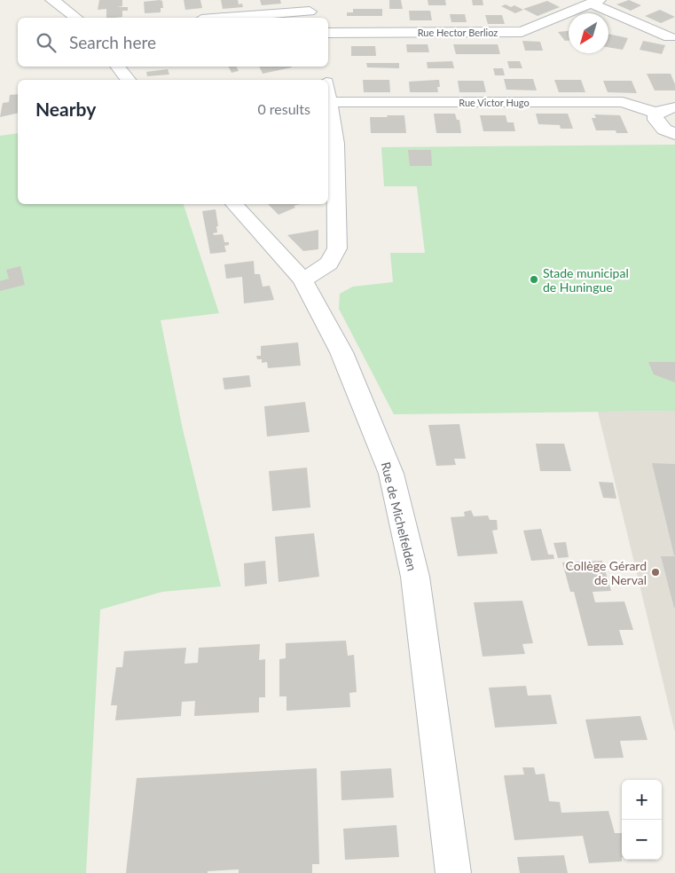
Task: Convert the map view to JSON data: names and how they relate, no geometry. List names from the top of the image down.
{
  "streets": {
    "street": ["Rue Hector Berlioz", "Rue Victor Hugo", "Rue de Michelfelden"]
  },
  "places": ["Stade municipal de Huningue", "Collège Gérard de Nerval"],
  "north": "bottom left",
  "page": {
    "search": "Search here",
    "heading": ["Nearby", "0 results"],
    "map_buttons": ["+", "−"]
  }
}
